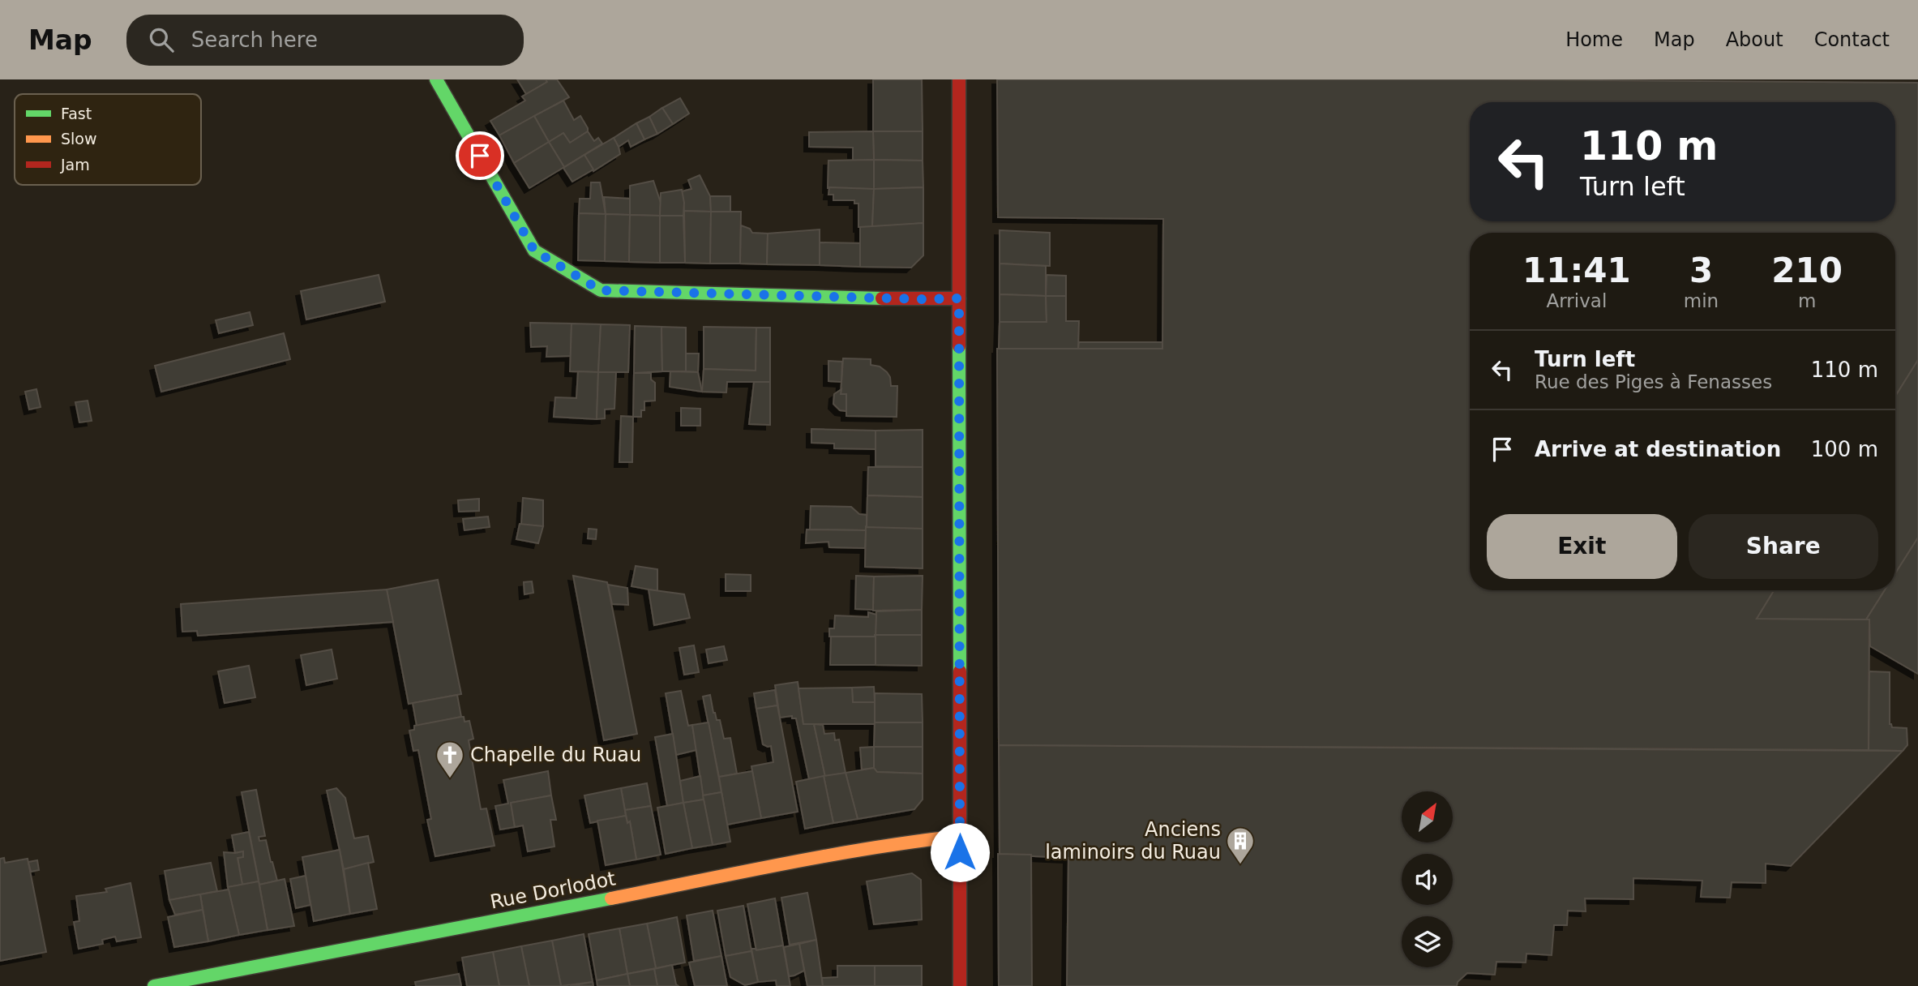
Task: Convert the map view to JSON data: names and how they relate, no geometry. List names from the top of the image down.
{
  "streets": {
    "street": ["Rue Dorlodot"]
  },
  "places": {
    "church": ["Chapelle du Ruau"],
    "building": ["Anciens laminoirs du Ruau"]
  },
  "legend": ["Fast", "Slow", "Jam"],
  "north": "top right",
  "page": {
    "header": "Map",
    "search": "Search here",
    "nav": [
      "Home",
      "Map",
      "About",
      "Contact"
    ],
    "turn": ["110 m", "Turn left"],
    "eta": [
      "11:41",
      "Arrival",
      "3",
      "min",
      "210",
      "m"
    ],
    "list": [
      {
        "name": "Turn left",
        "note": "Rue des Piges à Fenasses",
        "value": "110 m"
      },
      {
        "name": "Arrive at destination",
        "value": "100 m"
      }
    ],
    "buttons": ["Exit", "Share"]
  }
}
